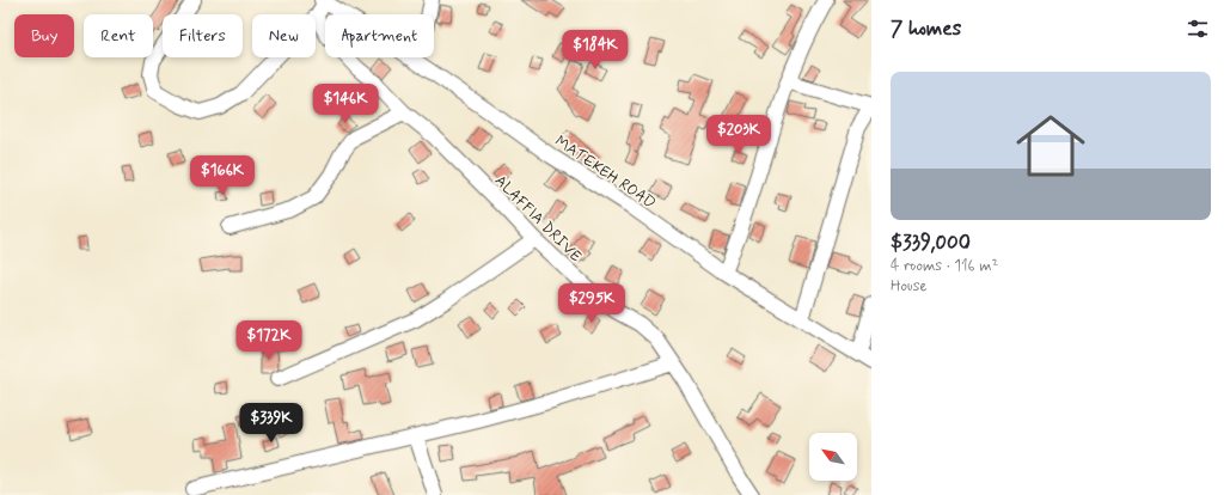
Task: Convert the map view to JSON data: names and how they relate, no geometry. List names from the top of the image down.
{
  "streets": {
    "street": ["MATEKEH ROAD", "ALAFFIA DRIVE"]
  },
  "north": "top left",
  "page": {
    "heading": "7 homes",
    "chip": [
      "Buy",
      "Rent",
      "Filters",
      "New",
      "Apartment"
    ],
    "price": [
      "$184K",
      "$146K",
      "$203K",
      "$166K",
      "$295K",
      "$172K",
      "$339K"
    ],
    "list": [
      {
        "name": "$339,000",
        "note": "4 rooms · 116 m² · House"
      }
    ]
  }
}
